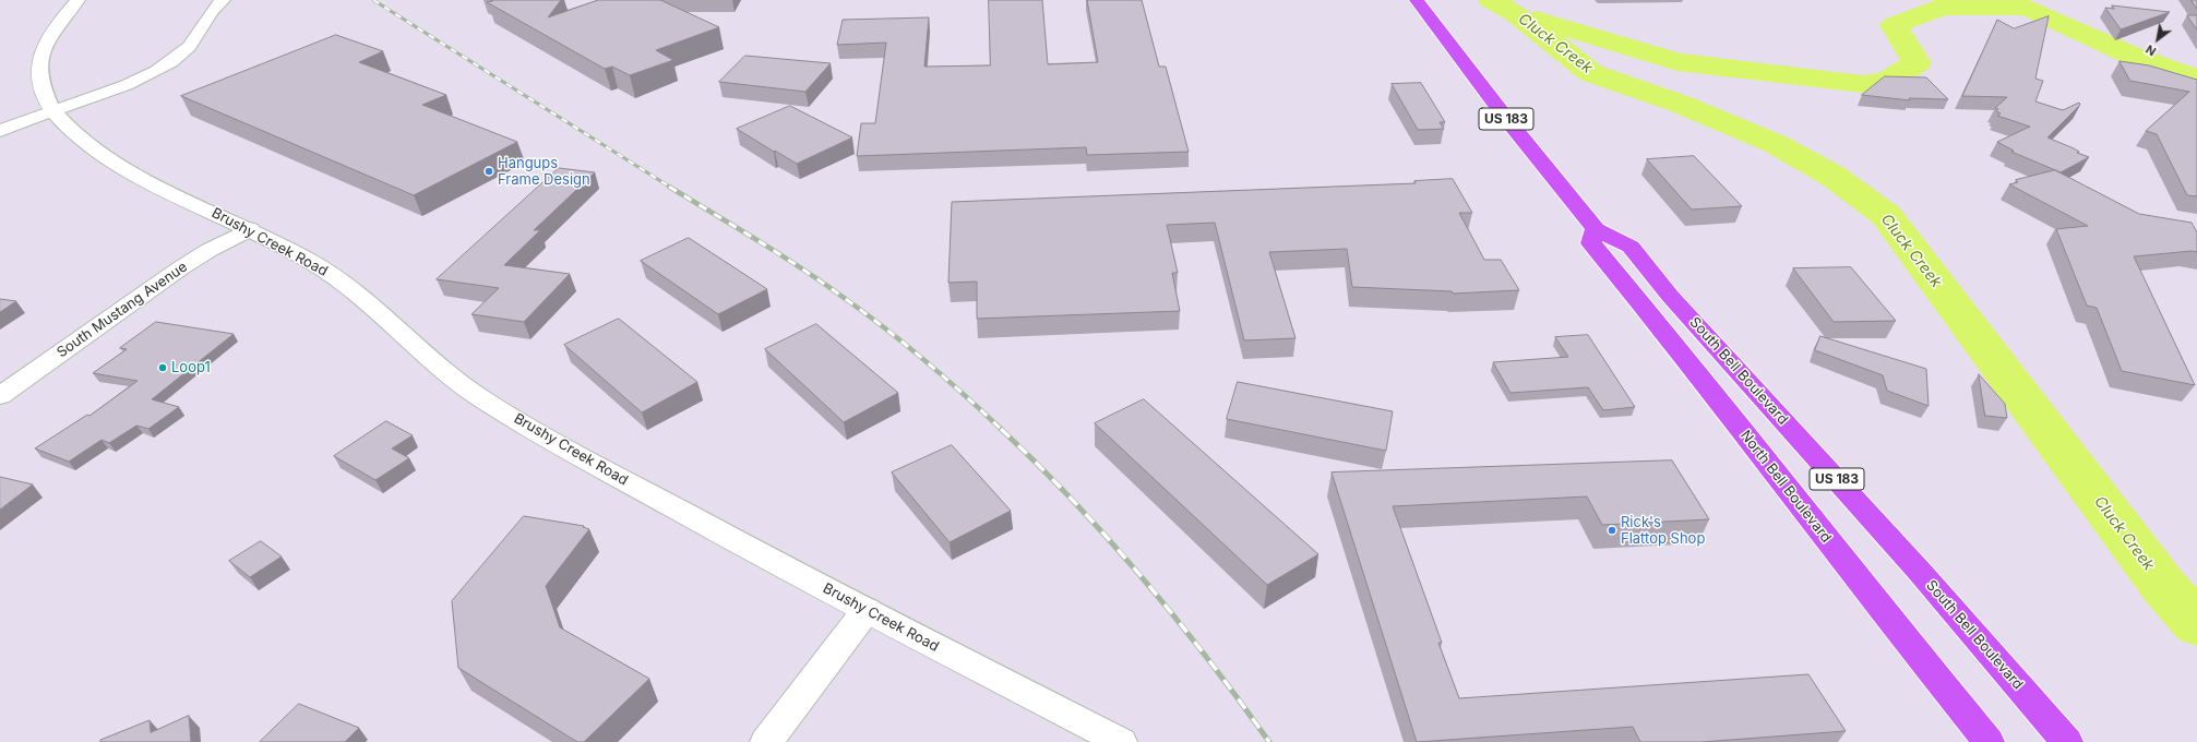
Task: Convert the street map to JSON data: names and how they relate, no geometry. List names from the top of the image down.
{
  "streets": {
    "main road": ["US 183", "South Bell Boulevard", "North Bell Boulevard"],
    "street": ["Brushy Creek Road", "South Mustang Avenue"]
  },
  "crossings": [
    ["Brushy Creek Road", "South Mustang Avenue"],
    ["South Bell Boulevard", "North Bell Boulevard"]
  ],
  "water": ["Cluck Creek"],
  "places": ["Hangups Frame Design", "Loop1", "Rick's Flattop Shop"],
  "north": "bottom left"
}
